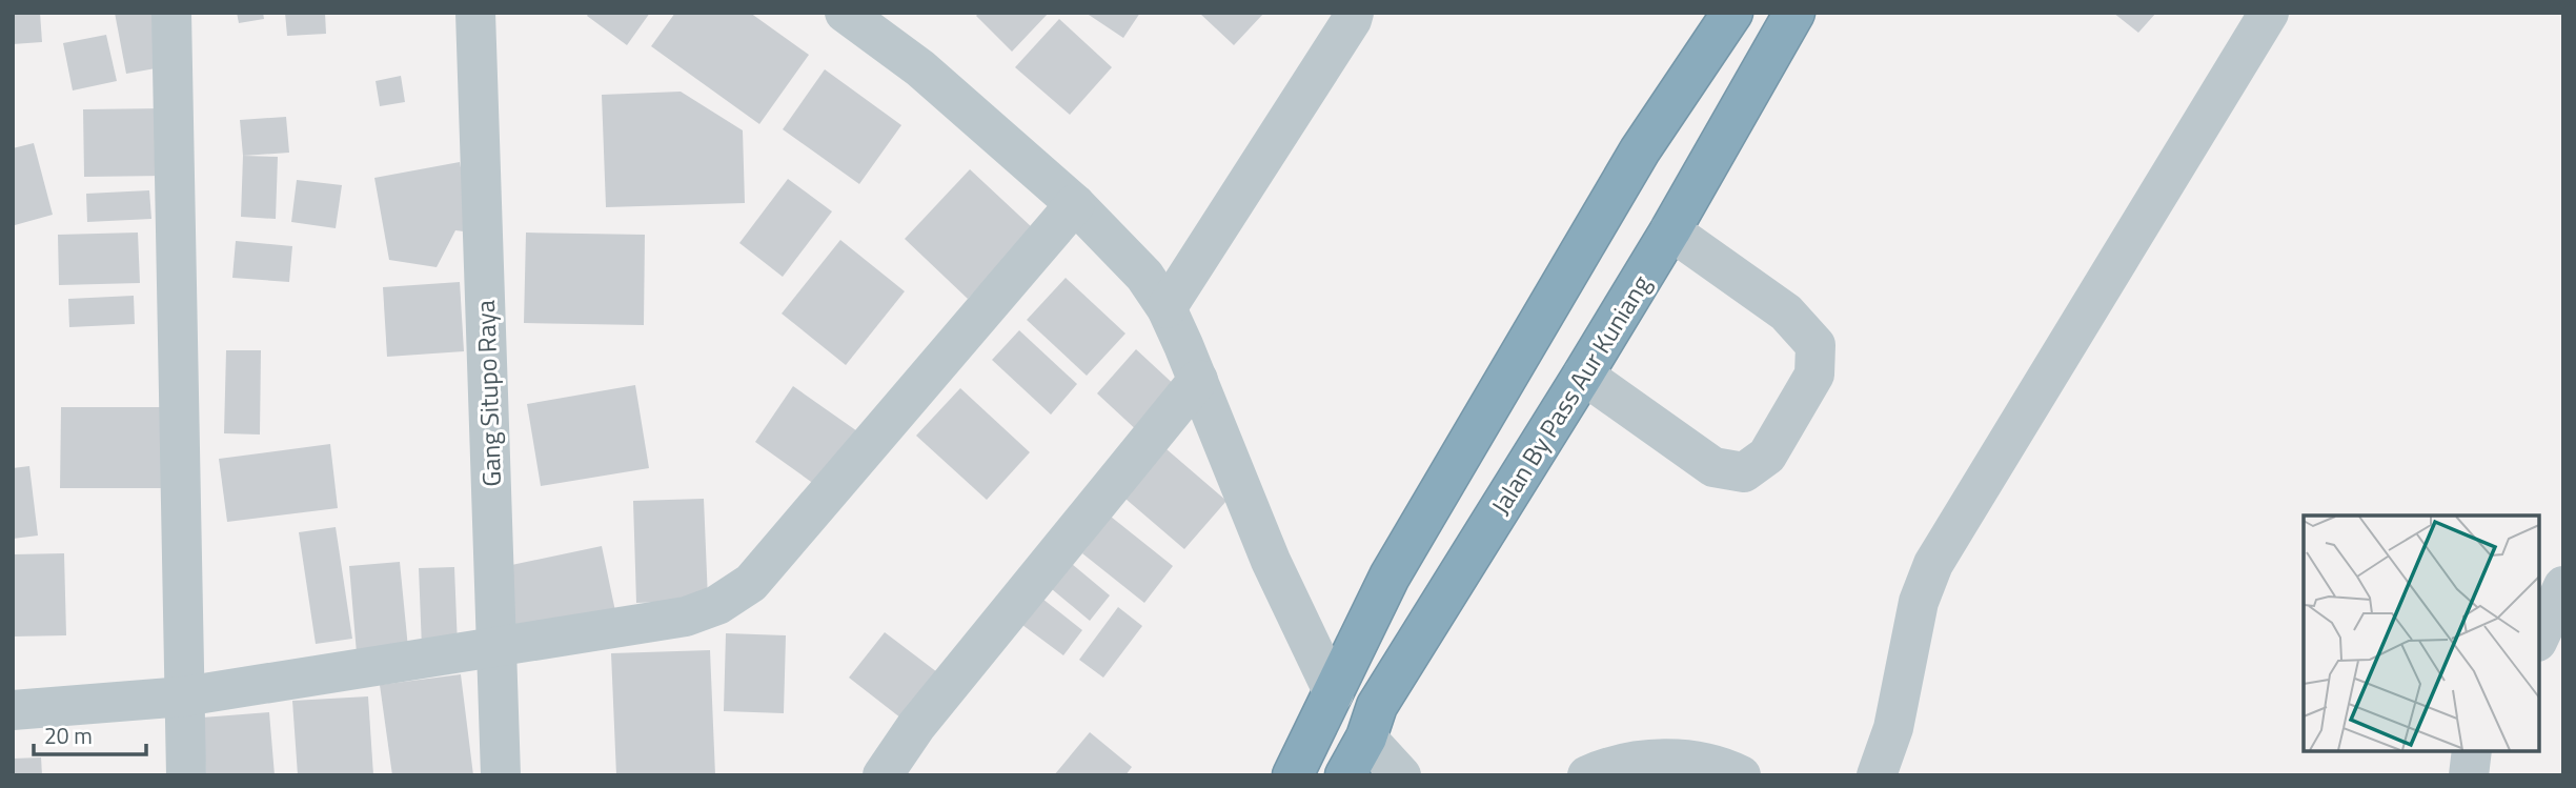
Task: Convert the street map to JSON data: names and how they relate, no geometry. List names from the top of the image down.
{
  "streets": {
    "highway": ["Jalan By Pass Aur Kuniang"],
    "street": ["Gang Situpo Raya"]
  },
  "scale_bar": "20 m"
}
